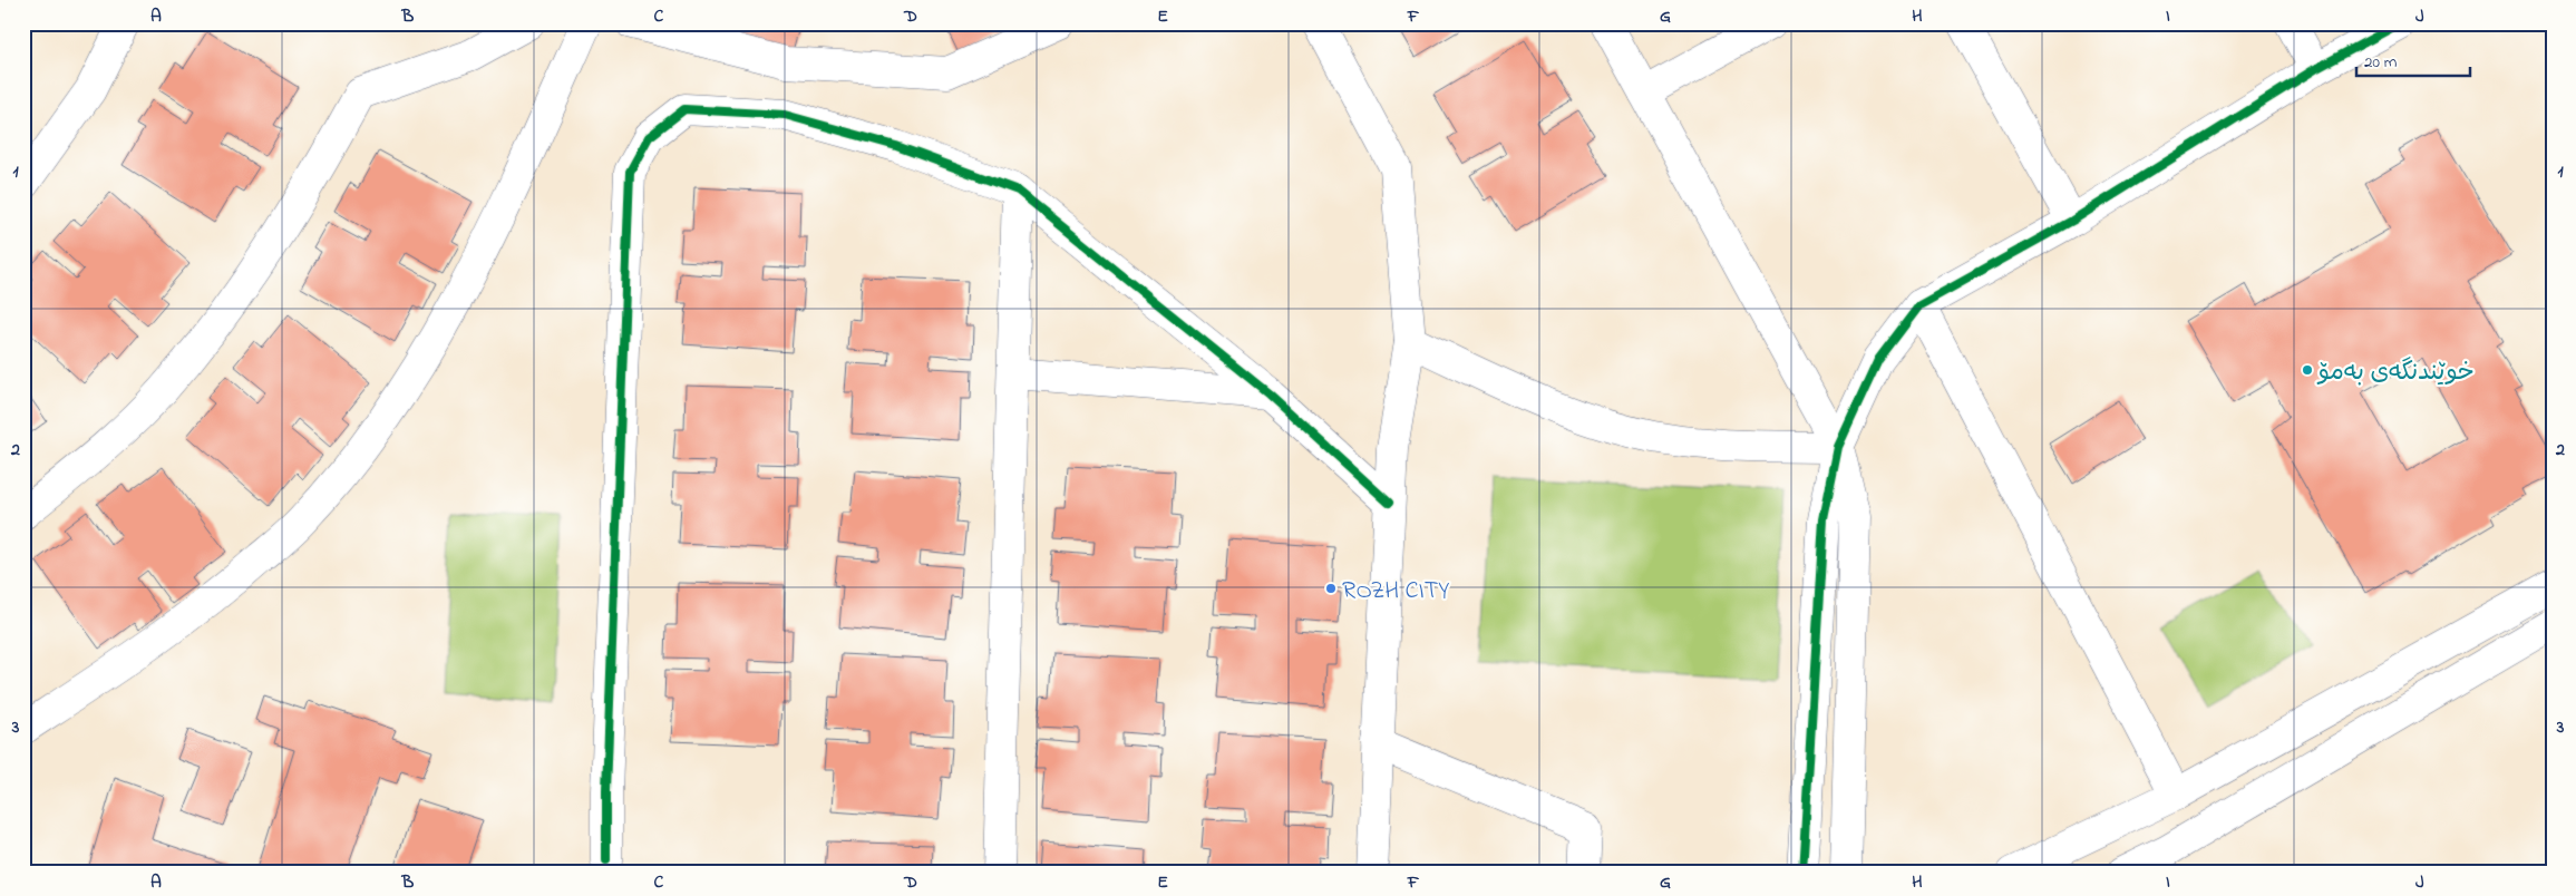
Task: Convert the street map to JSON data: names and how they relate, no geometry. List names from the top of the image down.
{
  "places": ["خوێندنگەی بەمۆ", "ROZH CITY"],
  "scale_bar": "20 m",
  "grid": {
    "columns": [
      "A",
      "B",
      "C",
      "D",
      "E",
      "F",
      "G",
      "H",
      "I",
      "J"
    ],
    "rows": ["1", "2", "3"]
  }
}
